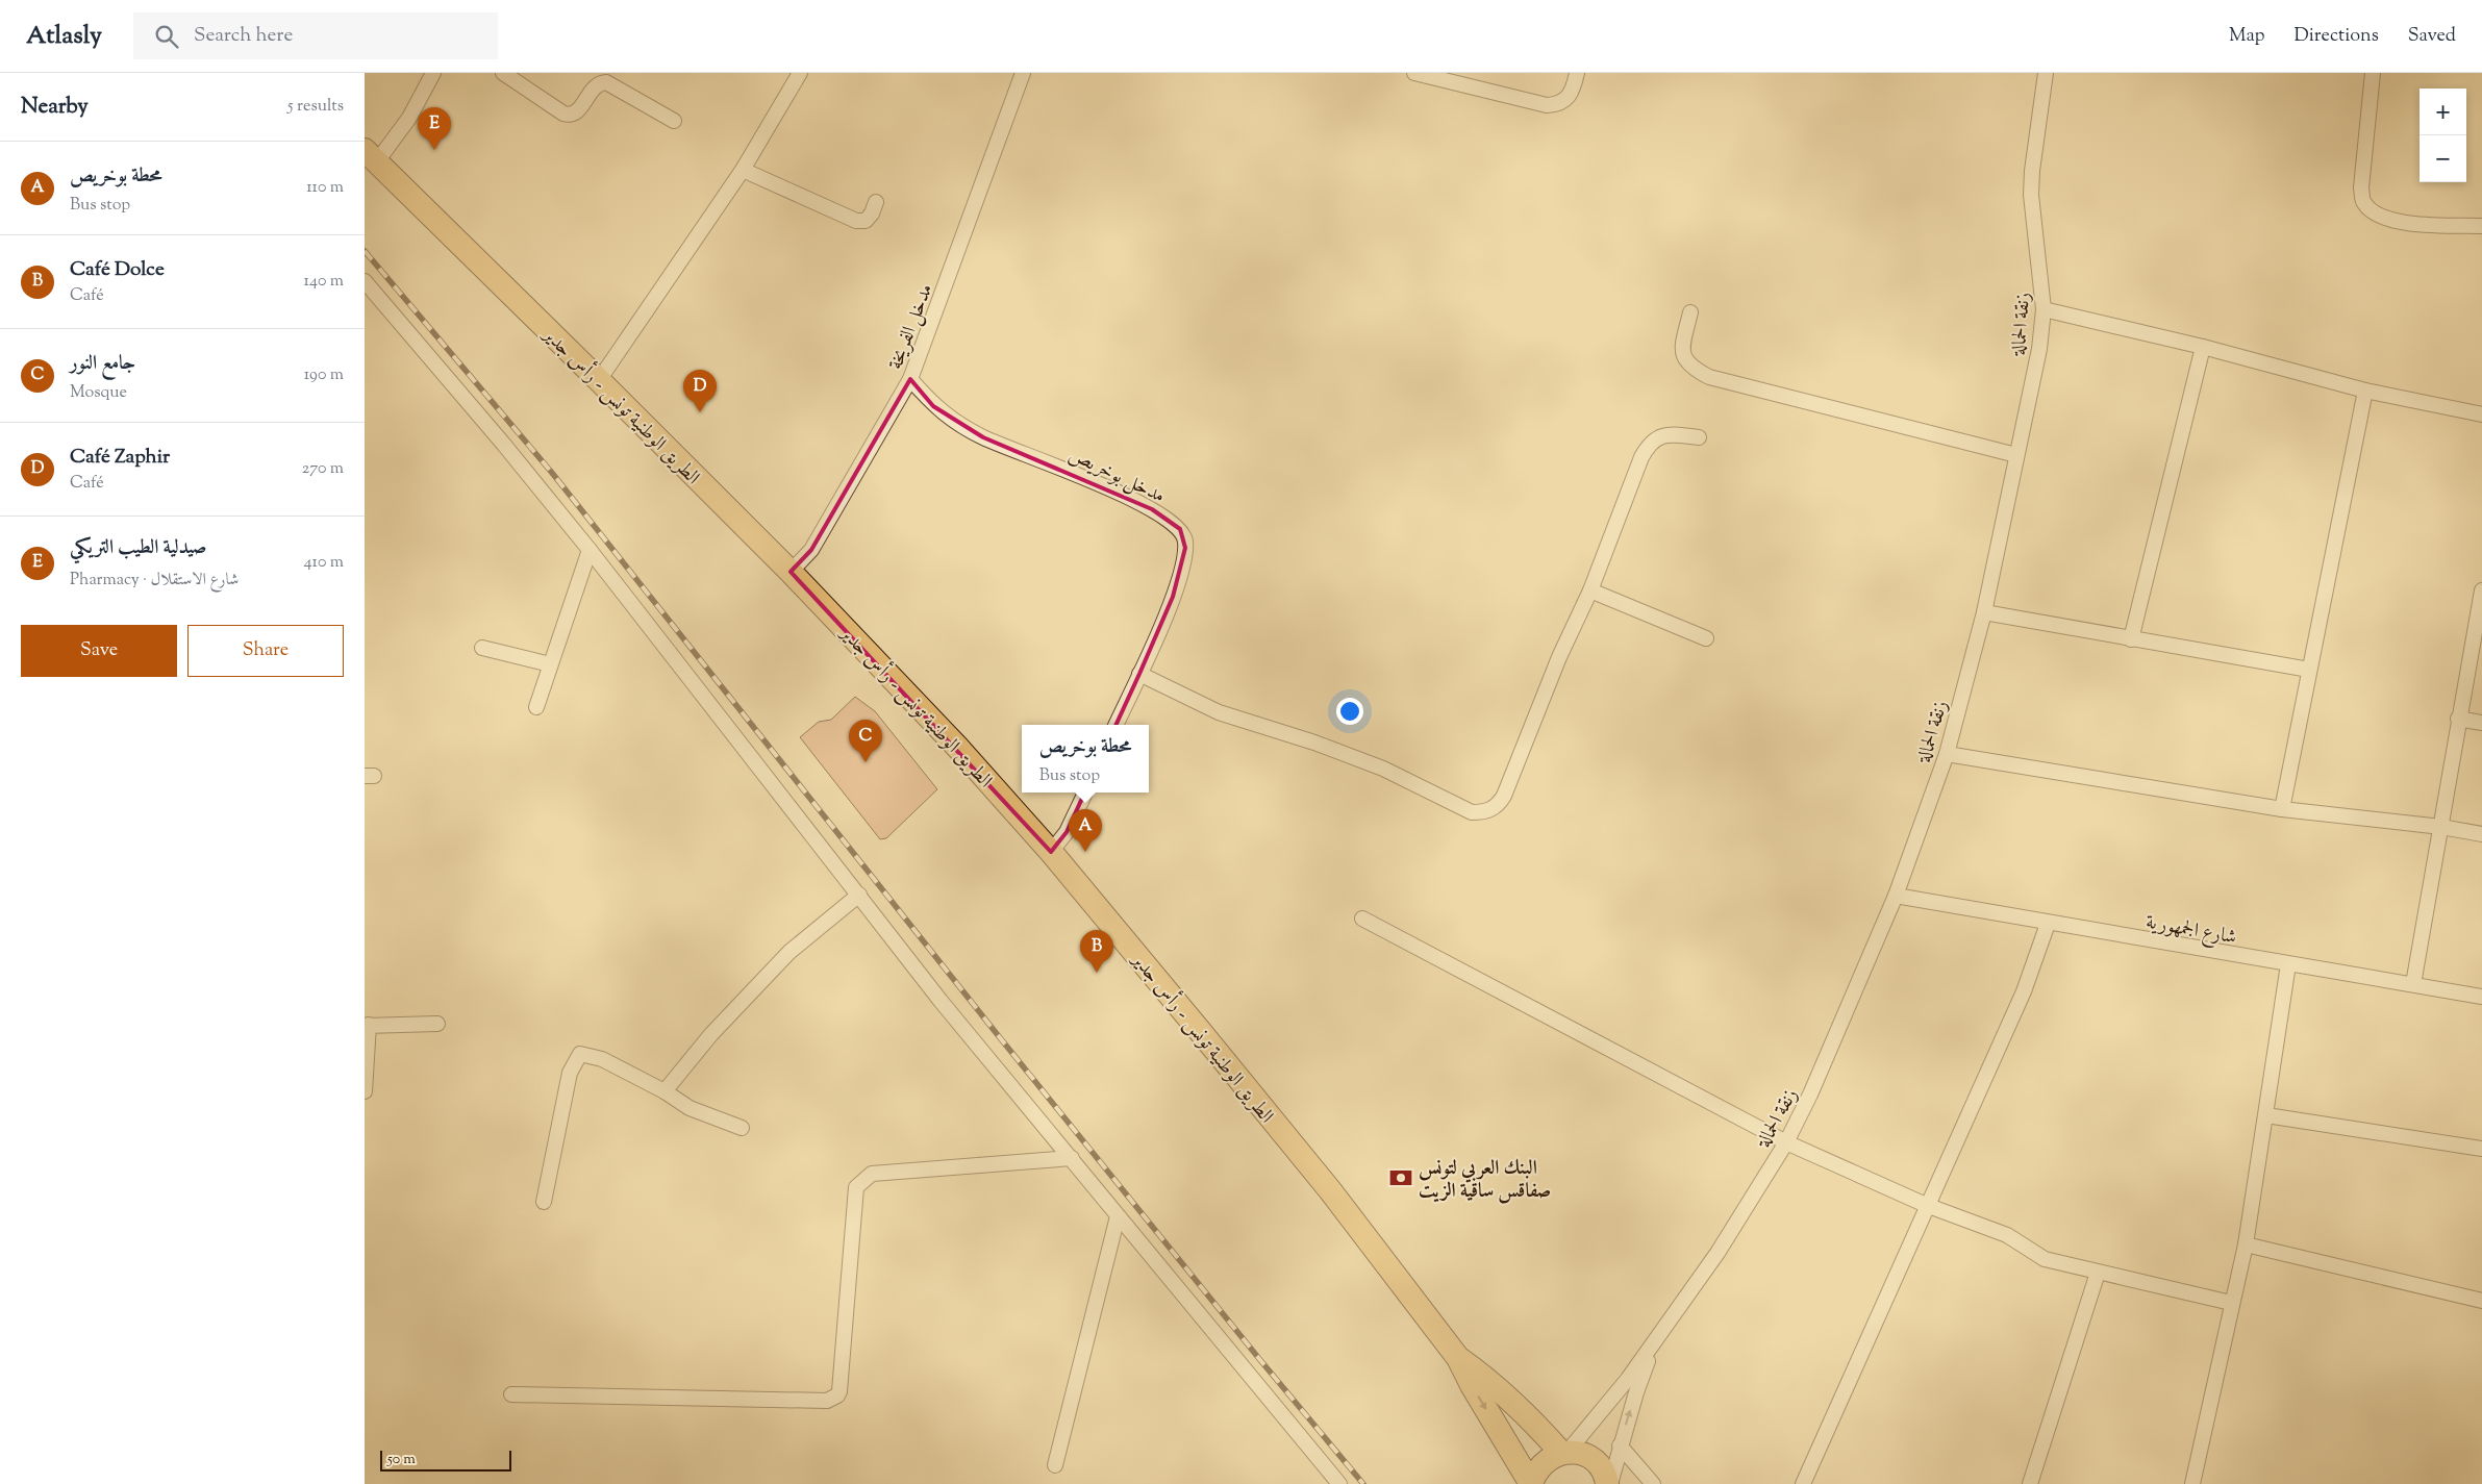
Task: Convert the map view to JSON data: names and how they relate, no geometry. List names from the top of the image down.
{
  "streets": {
    "main road": ["الطريق الوطنية تونس - رأس جدير"],
    "street": [
      "زنقة الحمالة",
      "مدخل الفريخة",
      "مدخل بوخريص",
      "شارع الجمهورية"
    ]
  },
  "crossings": [
    ["زنقة الحمالة", "شارع الجمهورية"],
    ["مدخل الفريخة", "الطريق الوطنية تونس - رأس جدير"],
    ["مدخل الفريخة", "مدخل بوخريص"]
  ],
  "places": {
    "bank": ["البنك العربي لتونس صفاقس ساقية الزيت"]
  },
  "scale_bar": "50 m",
  "page": {
    "header": "Atlasly",
    "search": "Search here",
    "nav": ["Map", "Directions", "Saved"],
    "heading": ["Nearby", "5 results"],
    "map_buttons": ["+", "−"],
    "pins": [
      "E",
      "D",
      "C",
      "A",
      "B"
    ],
    "list": [
      {
        "mark": "A",
        "name": "محطة بوخريص",
        "note": "Bus stop",
        "value": "110 m"
      },
      {
        "mark": "B",
        "name": "Café Dolce",
        "note": "Café",
        "value": "140 m"
      },
      {
        "mark": "C",
        "name": "جامع النور",
        "note": "Mosque",
        "value": "190 m"
      },
      {
        "mark": "D",
        "name": "Café Zaphir",
        "note": "Café",
        "value": "270 m"
      },
      {
        "mark": "E",
        "name": "صيدلية الطيب التريكي",
        "note": "Pharmacy · شارع الاستقلال",
        "value": "410 m"
      }
    ],
    "buttons": ["Save", "Share"],
    "popup": ["محطة بوخريص", "Bus stop"],
    "scale": "50 m"
  }
}
